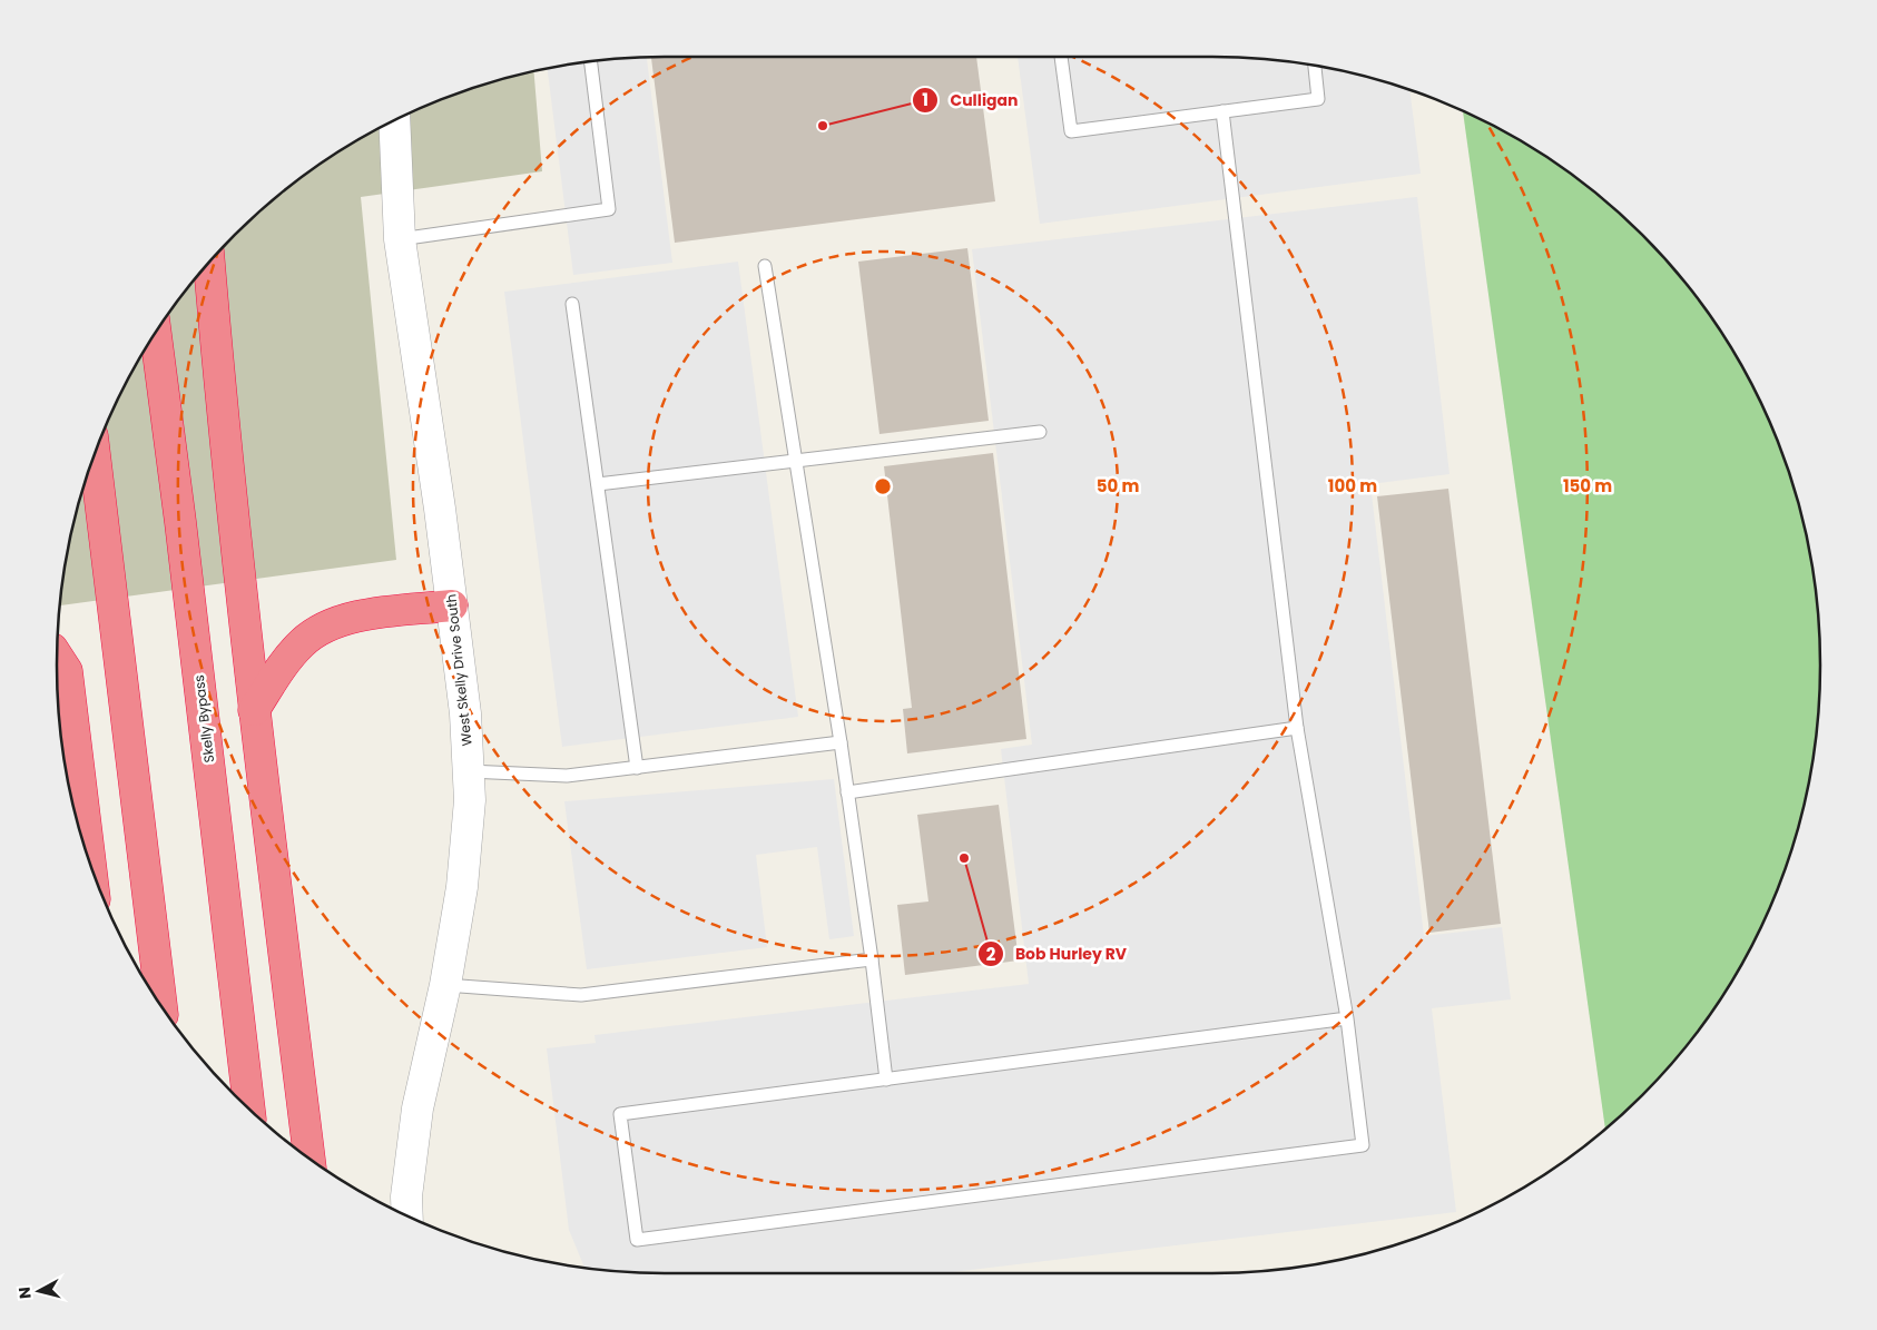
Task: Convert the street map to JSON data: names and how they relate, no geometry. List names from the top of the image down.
{
  "streets": {
    "highway": ["Skelly Bypass"],
    "street": ["West Skelly Drive South"]
  },
  "places": ["Culligan", "Bob Hurley RV"],
  "north": "left",
  "rings": ["50 m", "100 m", "150 m"]
}
